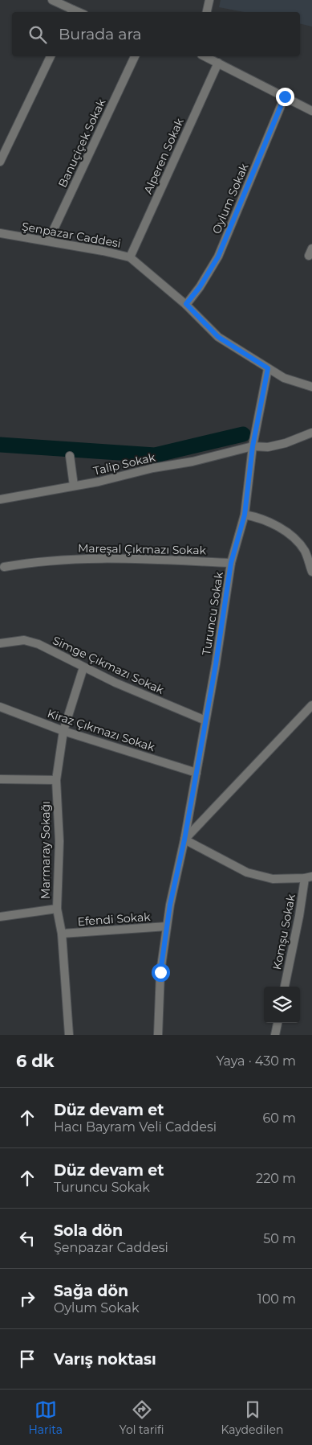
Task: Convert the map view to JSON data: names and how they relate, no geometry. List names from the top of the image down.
{
  "streets": {
    "street": [
      "Banuçiçek Sokak",
      "Alperen Sokak",
      "Oylum Sokak",
      "Şenpazar Caddesi",
      "Talip Sokak",
      "Mareşal Çıkmazı Sokak",
      "Turuncu Sokak",
      "Simge Çıkmazı Sokak",
      "Kiraz Çıkmazı Sokak",
      "Marmaray Sokağı",
      "Efendi Sokak",
      "Komşu Sokak"
    ]
  },
  "crossings": [
    ["Banuçiçek Sokak", "Şenpazar Caddesi"],
    ["Alperen Sokak", "Şenpazar Caddesi"],
    ["Oylum Sokak", "Şenpazar Caddesi"],
    ["Şenpazar Caddesi", "Turuncu Sokak"],
    ["Talip Sokak", "Turuncu Sokak"],
    ["Mareşal Çıkmazı Sokak", "Turuncu Sokak"],
    ["Turuncu Sokak", "Simge Çıkmazı Sokak"],
    ["Turuncu Sokak", "Kiraz Çıkmazı Sokak"],
    ["Turuncu Sokak", "Efendi Sokak"],
    ["Simge Çıkmazı Sokak", "Marmaray Sokağı"],
    ["Kiraz Çıkmazı Sokak", "Marmaray Sokağı"],
    ["Marmaray Sokağı", "Efendi Sokak"]
  ],
  "page": {
    "search": "Burada ara",
    "heading": ["6 dk", "Yaya · 430 m"],
    "list": [
      ["Düz devam et", "Hacı Bayram Veli Caddesi", "60 m"],
      ["Düz devam et", "Turuncu Sokak", "220 m"],
      ["Sola dön", "Şenpazar Caddesi", "50 m"],
      ["Sağa dön", "Oylum Sokak", "100 m"],
      "Varış noktası"
    ],
    "nav": ["Harita", "Yol tarifi", "Kaydedilen"]
  }
}
